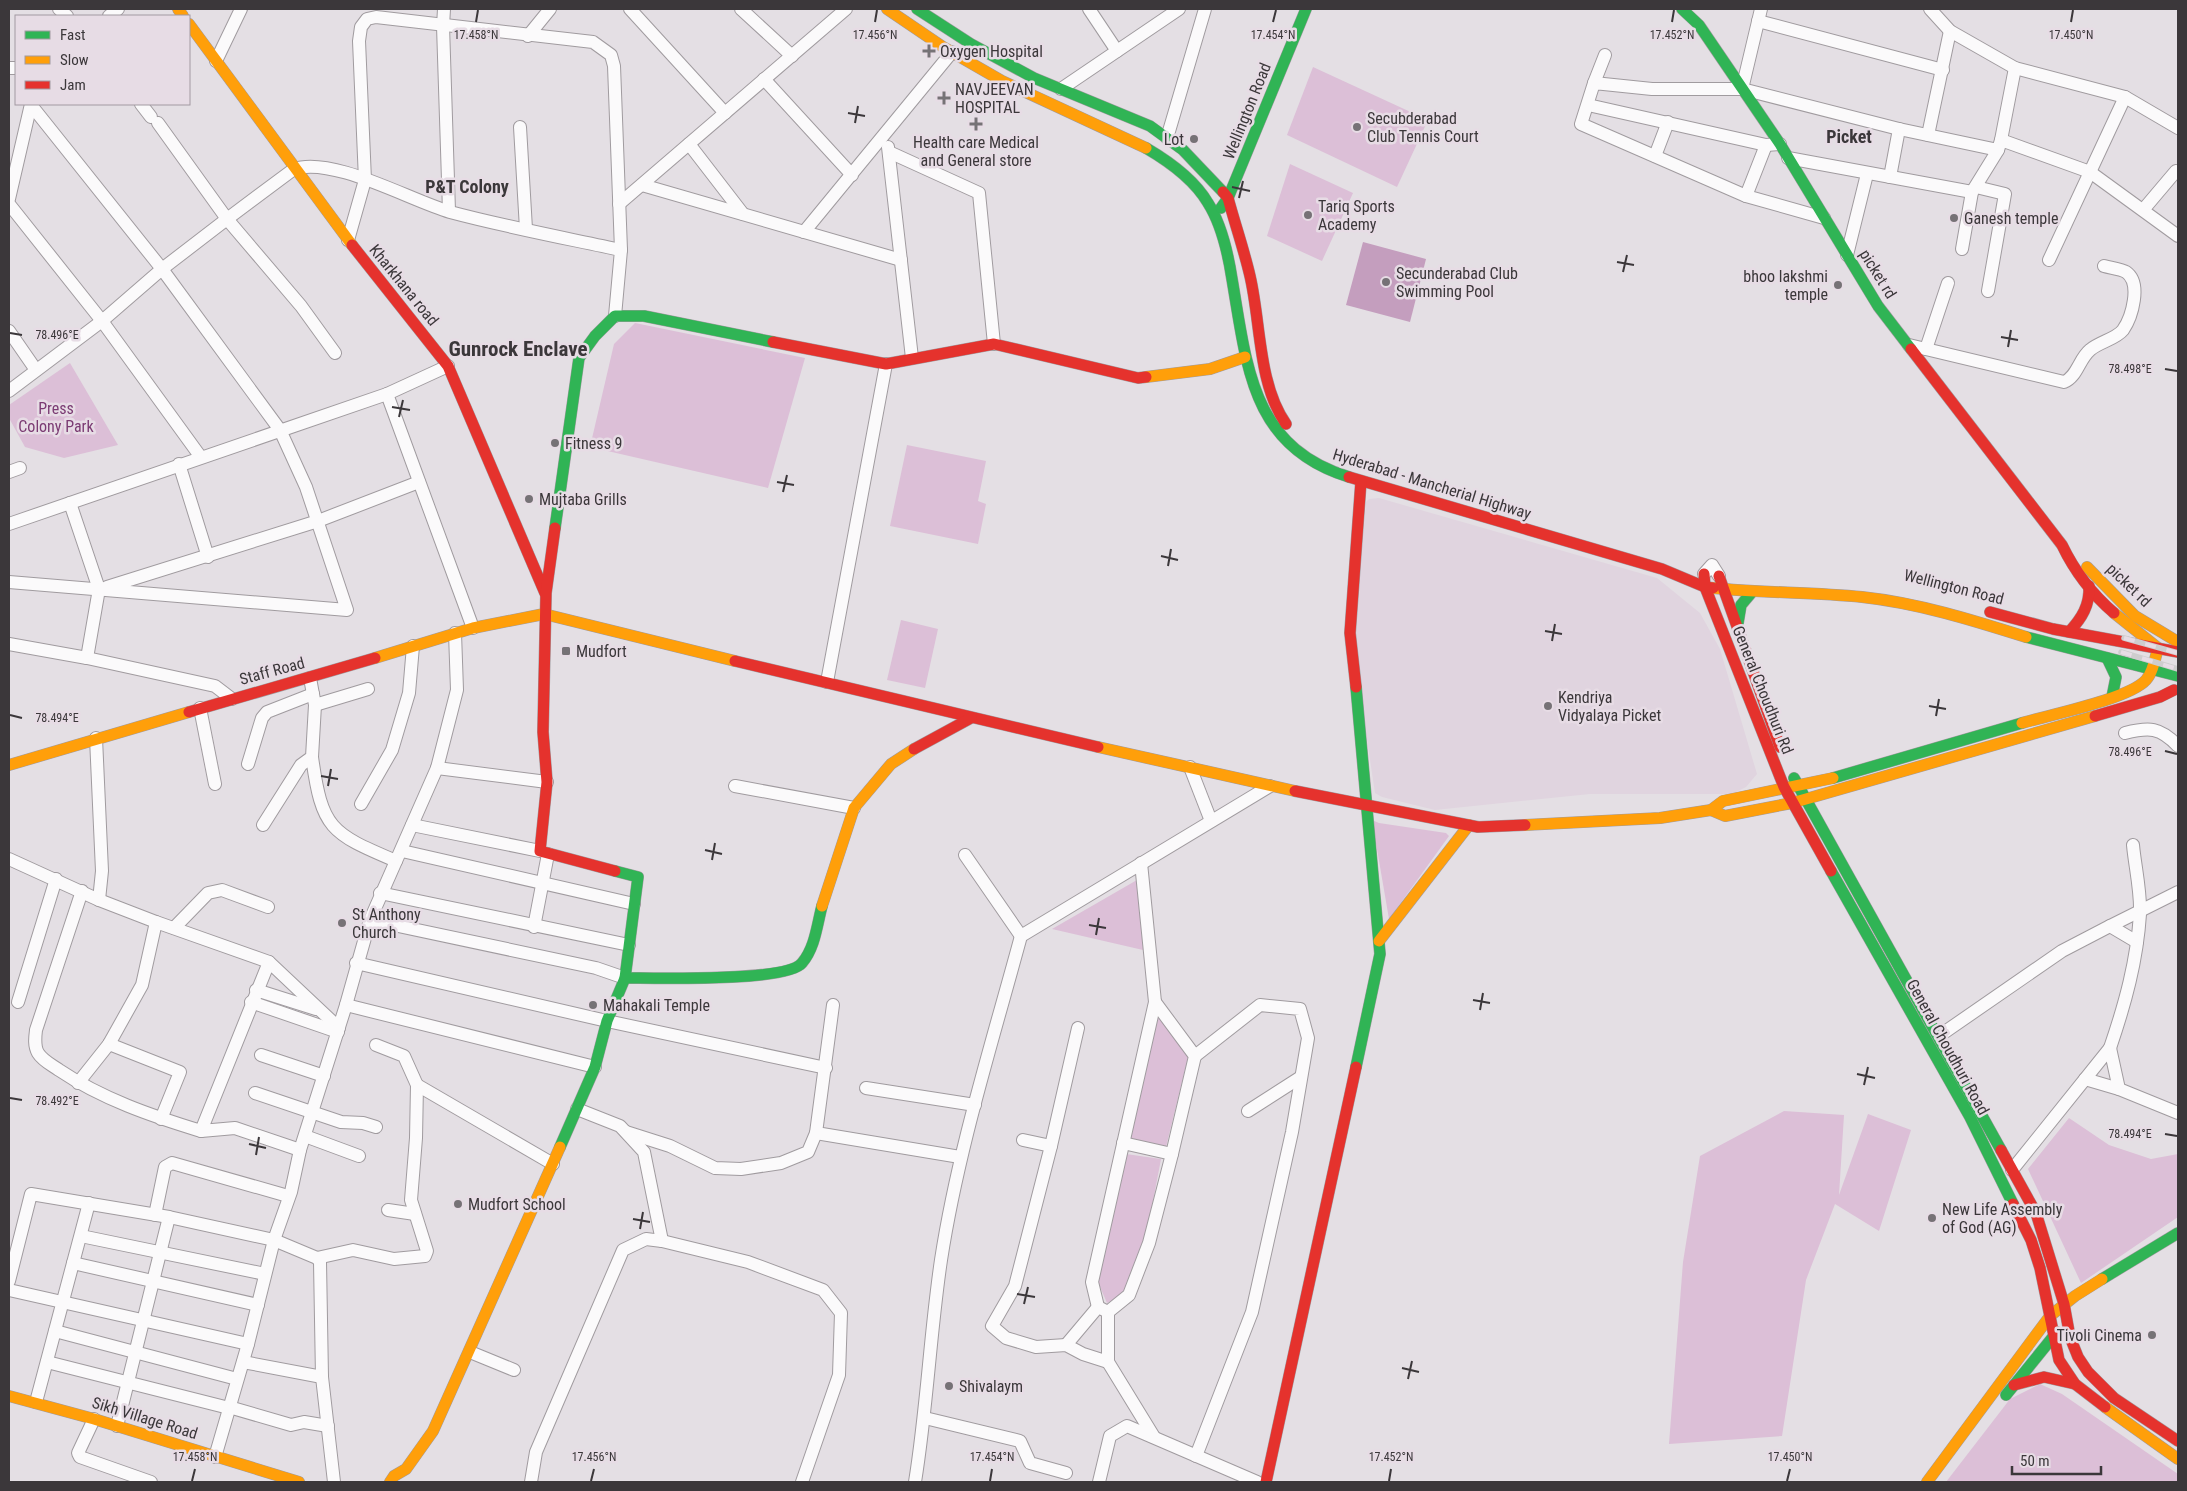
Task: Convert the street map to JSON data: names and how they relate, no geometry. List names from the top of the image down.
{
  "streets": {
    "main road": [
      "Wellington Road",
      "picket rd",
      "Kharkhana road",
      "Hyderabad - Mancherial Highway",
      "Staff Road",
      "General Choudhuri Rd",
      "General Choudhuri Road",
      "Sikh Village Road"
    ]
  },
  "crossings": [
    ["Wellington Road", "picket rd"],
    ["Wellington Road", "Hyderabad - Mancherial Highway"],
    ["Hyderabad - Mancherial Highway", "General Choudhuri Rd"],
    ["General Choudhuri Rd", "General Choudhuri Road"]
  ],
  "districts": ["Picket", "P&T Colony", "Gunrock Enclave"],
  "parks": ["Press Colony Park"],
  "places": {
    "health": ["Oxygen Hospital", "NAVJEEVAN HOSPITAL", "Health care Medical and General store"],
    "other": [
      "Secubderabad Club Tennis Court",
      "Lot",
      "Tariq Sports Academy",
      "Ganesh temple",
      "Secunderabad Club Swimming Pool",
      "bhoo lakshmi temple",
      "Fitness 9",
      "Mujtaba Grills",
      "Kendriya Vidyalaya Picket",
      "St Anthony Church",
      "Mahakali Temple",
      "Mudfort School",
      "New Life Assembly of God (AG)",
      "Tivoli Cinema",
      "Shivalaym"
    ],
    "transit": ["Mudfort"]
  },
  "legend": ["Fast", "Slow", "Jam"],
  "scale_bar": "50 m",
  "coordinates": [
    "17.458°N",
    "17.456°N",
    "17.454°N",
    "17.452°N",
    "17.450°N",
    "78.496°E",
    "78.498°E",
    "78.494°E",
    "78.492°E"
  ]
}
